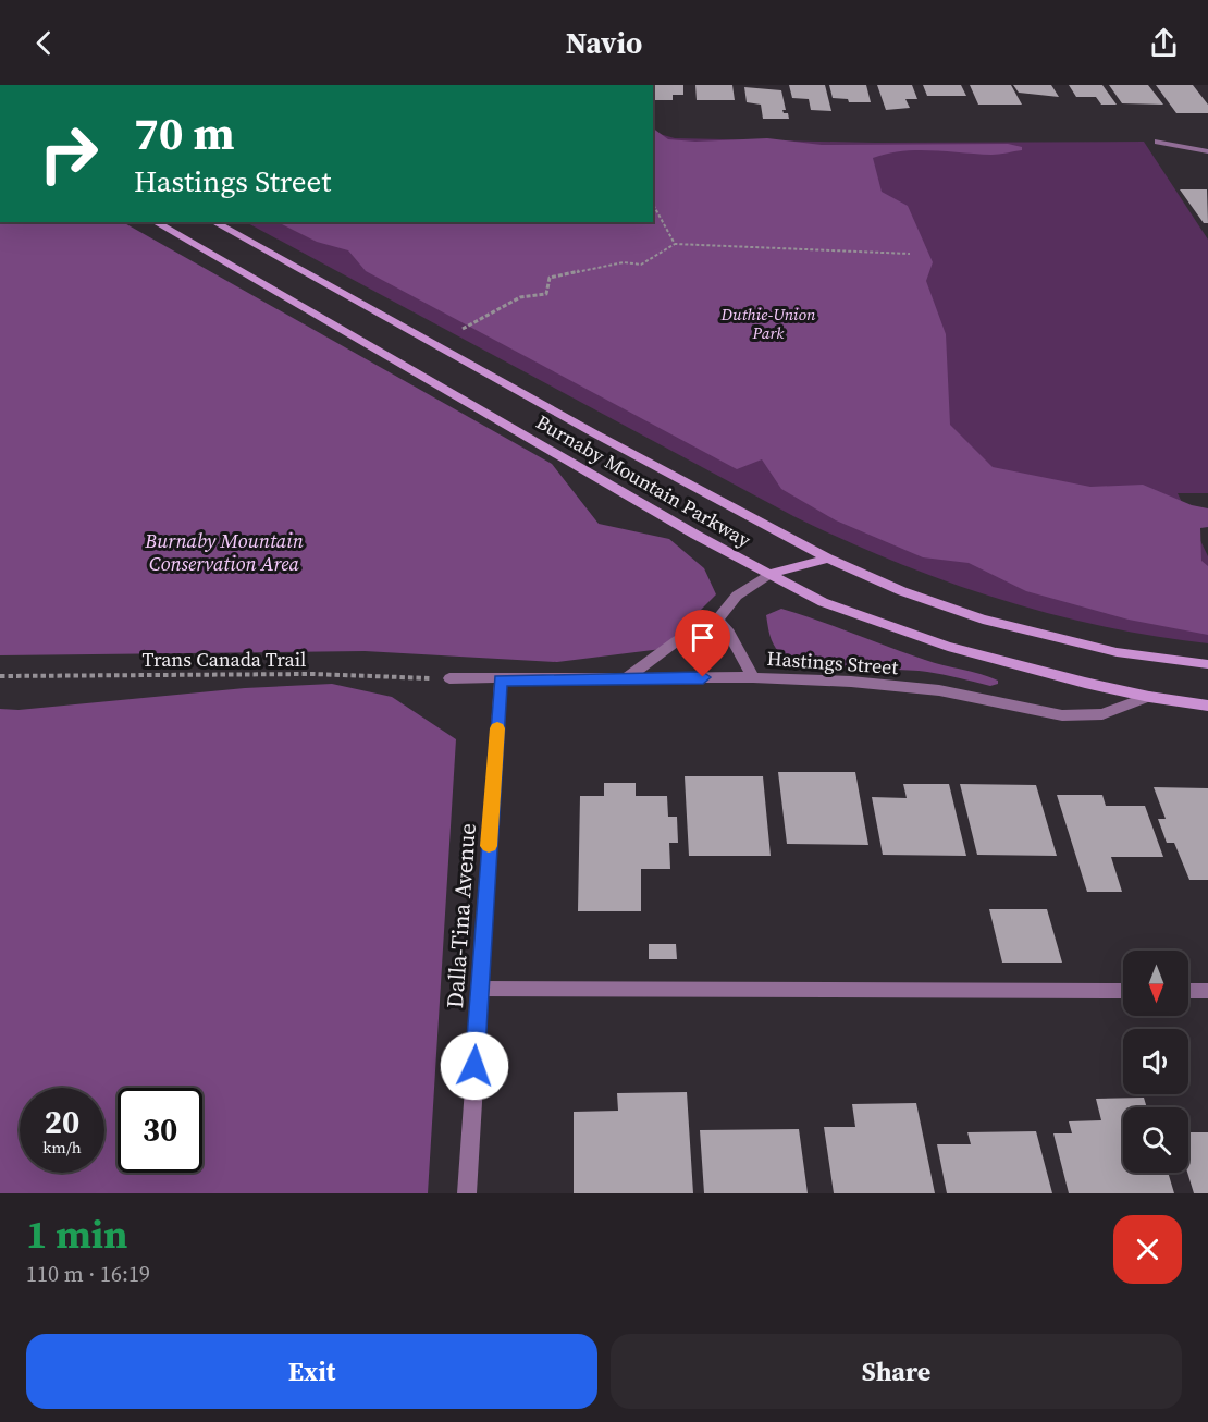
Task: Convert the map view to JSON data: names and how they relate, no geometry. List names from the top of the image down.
{
  "streets": {
    "main road": ["Burnaby Mountain Parkway", "Hastings Street"],
    "street": ["Dalla-Tina Avenue"],
    "path": ["Trans Canada Trail"]
  },
  "crossings": [
    ["Burnaby Mountain Parkway", "Hastings Street"],
    ["Trans Canada Trail", "Hastings Street"],
    ["Hastings Street", "Dalla-Tina Avenue"]
  ],
  "parks": ["Duthie-Union Park", "Burnaby Mountain Conservation Area"],
  "north": "bottom",
  "page": {
    "header": "Navio",
    "turn": ["70 m", "Hastings Street"],
    "speed": "20 km/h",
    "limit": "30",
    "heading": ["1 min", "110 m · 16:19"],
    "buttons": ["Exit", "Share"]
  }
}
